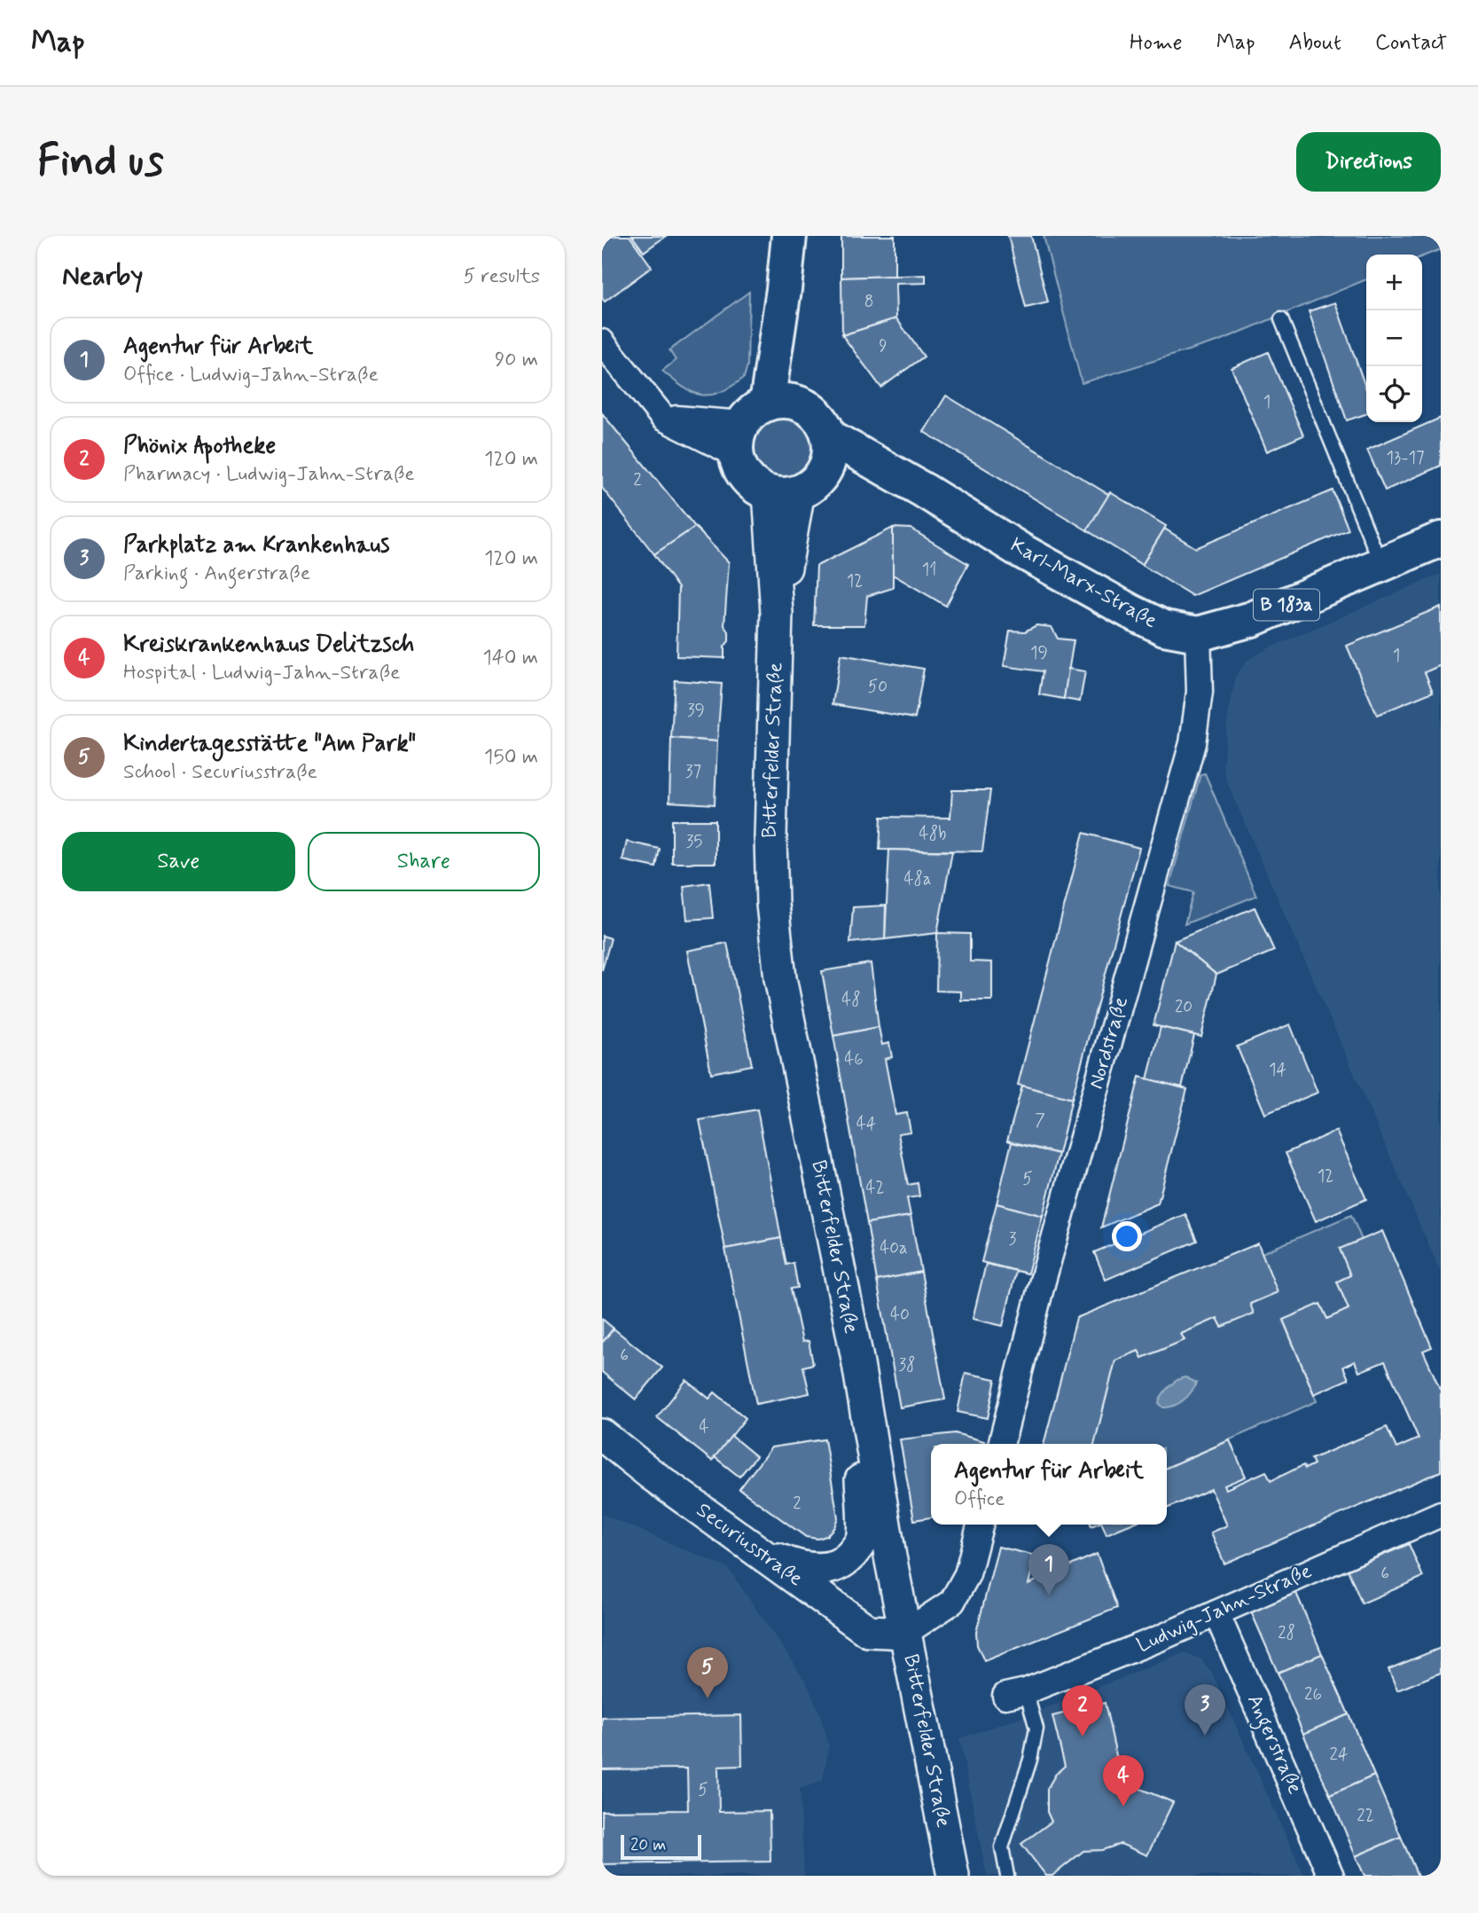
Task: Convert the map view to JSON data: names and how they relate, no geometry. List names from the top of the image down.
{
  "streets": {
    "main road": ["Karl-Marx-Straße", "B 183a"],
    "street": [
      "Bitterfelder Straße",
      "Nordstraße",
      "Securiusstraße",
      "Ludwig-Jahn-Straße",
      "Angerstraße"
    ]
  },
  "crossings": [
    ["Karl-Marx-Straße", "Bitterfelder Straße"],
    ["Karl-Marx-Straße", "Nordstraße"],
    ["Bitterfelder Straße", "Securiusstraße"],
    ["Ludwig-Jahn-Straße", "Angerstraße"]
  ],
  "house_numbers": [
    "8",
    "9",
    "1",
    "13-17",
    "2",
    "11",
    "12",
    "19",
    "1",
    "50",
    "39",
    "37",
    "48b",
    "35",
    "48a",
    "48",
    "20",
    "46",
    "14",
    "7",
    "44",
    "12",
    "5",
    "42",
    "3",
    "40a",
    "40",
    "6",
    "38",
    "4",
    "2",
    "6",
    "28",
    "26",
    "24",
    "5",
    "22"
  ],
  "scale_bar": "20 m",
  "page": {
    "header": "Map",
    "nav": [
      "Home",
      "Map",
      "About",
      "Contact"
    ],
    "buttons": [
      "Directions",
      ["Save", "Share"]
    ],
    "title": "Find us",
    "heading": ["Nearby", "5 results"],
    "map_buttons": ["+", "−"],
    "list": [
      {
        "mark": "1",
        "name": "Agentur für Arbeit",
        "note": "Office · Ludwig-Jahn-Straße",
        "value": "90 m"
      },
      {
        "mark": "2",
        "name": "Phönix Apotheke",
        "note": "Pharmacy · Ludwig-Jahn-Straße",
        "value": "120 m"
      },
      {
        "mark": "3",
        "name": "Parkplatz am Krankenhaus",
        "note": "Parking · Angerstraße",
        "value": "120 m"
      },
      {
        "mark": "4",
        "name": "Kreiskrankenhaus Delitzsch",
        "note": "Hospital · Ludwig-Jahn-Straße",
        "value": "140 m"
      },
      {
        "mark": "5",
        "name": "Kindertagesstätte \"Am Park\"",
        "note": "School · Securiusstraße",
        "value": "150 m"
      }
    ],
    "popup": ["Agentur für Arbeit", "Office"],
    "pins": [
      "1",
      "5",
      "3",
      "2",
      "4"
    ],
    "scale": "20 m"
  }
}
